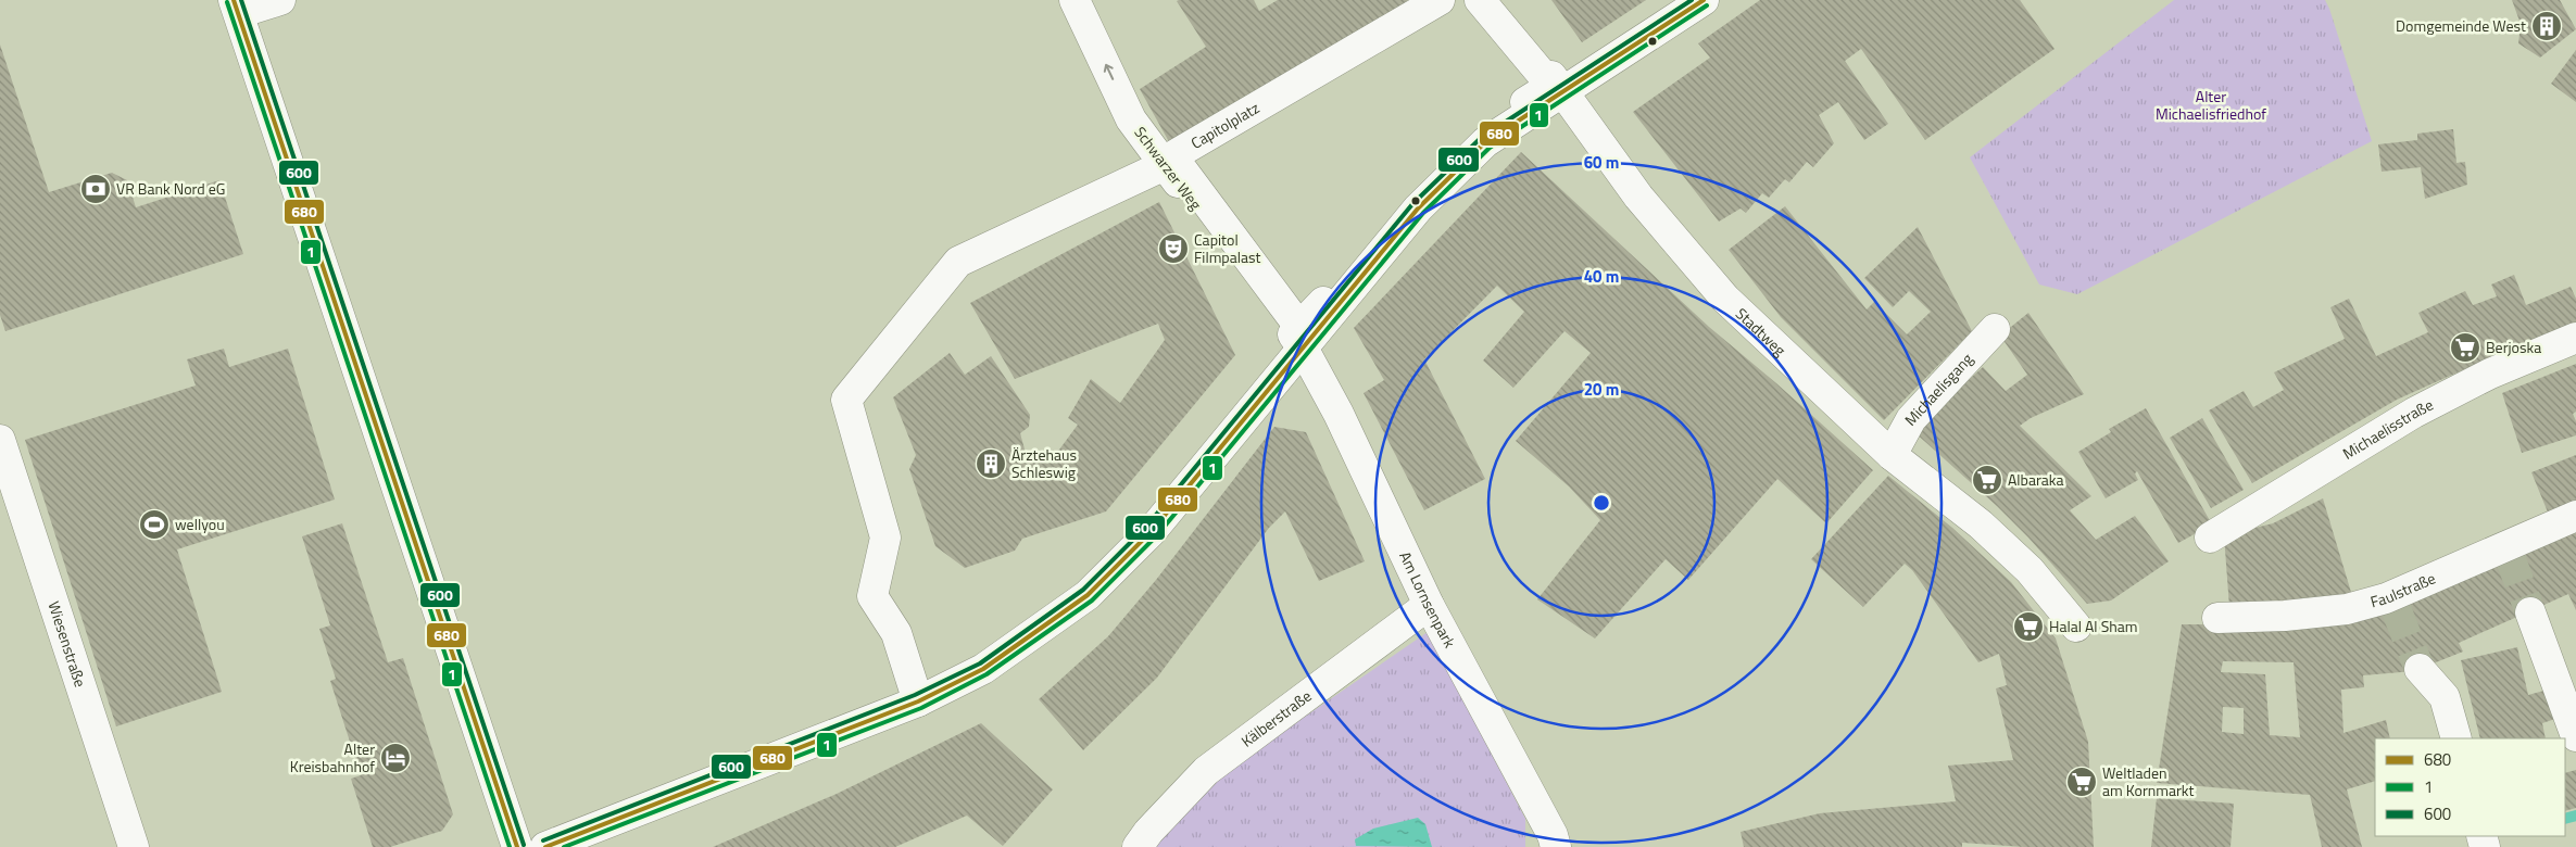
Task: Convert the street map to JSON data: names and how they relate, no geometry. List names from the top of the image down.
{
  "streets": {
    "street": [
      "Capitolplatz",
      "Schwarzer Weg",
      "Stadtweg",
      "Michaelisgang",
      "Michaelisstraße",
      "Faulstraße",
      "Am Lornsenpark",
      "Wiesenstraße",
      "Kälberstraße"
    ]
  },
  "crossings": [
    ["Schwarzer Weg", "Am Lornsenpark"],
    ["Stadtweg", "Michaelisgang"],
    ["Am Lornsenpark", "Kälberstraße"]
  ],
  "one_way": ["Schwarzer Weg"],
  "parks": ["Alter Michaelisfriedhof"],
  "places": {
    "building": ["Domgemeinde West", "Ärztehaus Schleswig"],
    "bank": ["VR Bank Nord eG"],
    "theatre": ["Capitol Filmpalast"],
    "supermarket": [
      "Berjoska",
      "Albaraka",
      "Halal Al Sham",
      "Weltladen am Kornmarkt"
    ],
    "sports": ["wellyou"],
    "hotel": ["Alter Kreisbahnhof"]
  },
  "lines": ["transit line 680", "transit line 600", "transit line 1"],
  "legend": ["680", "1", "600"],
  "rings": ["60 m", "40 m", "20 m"]
}
